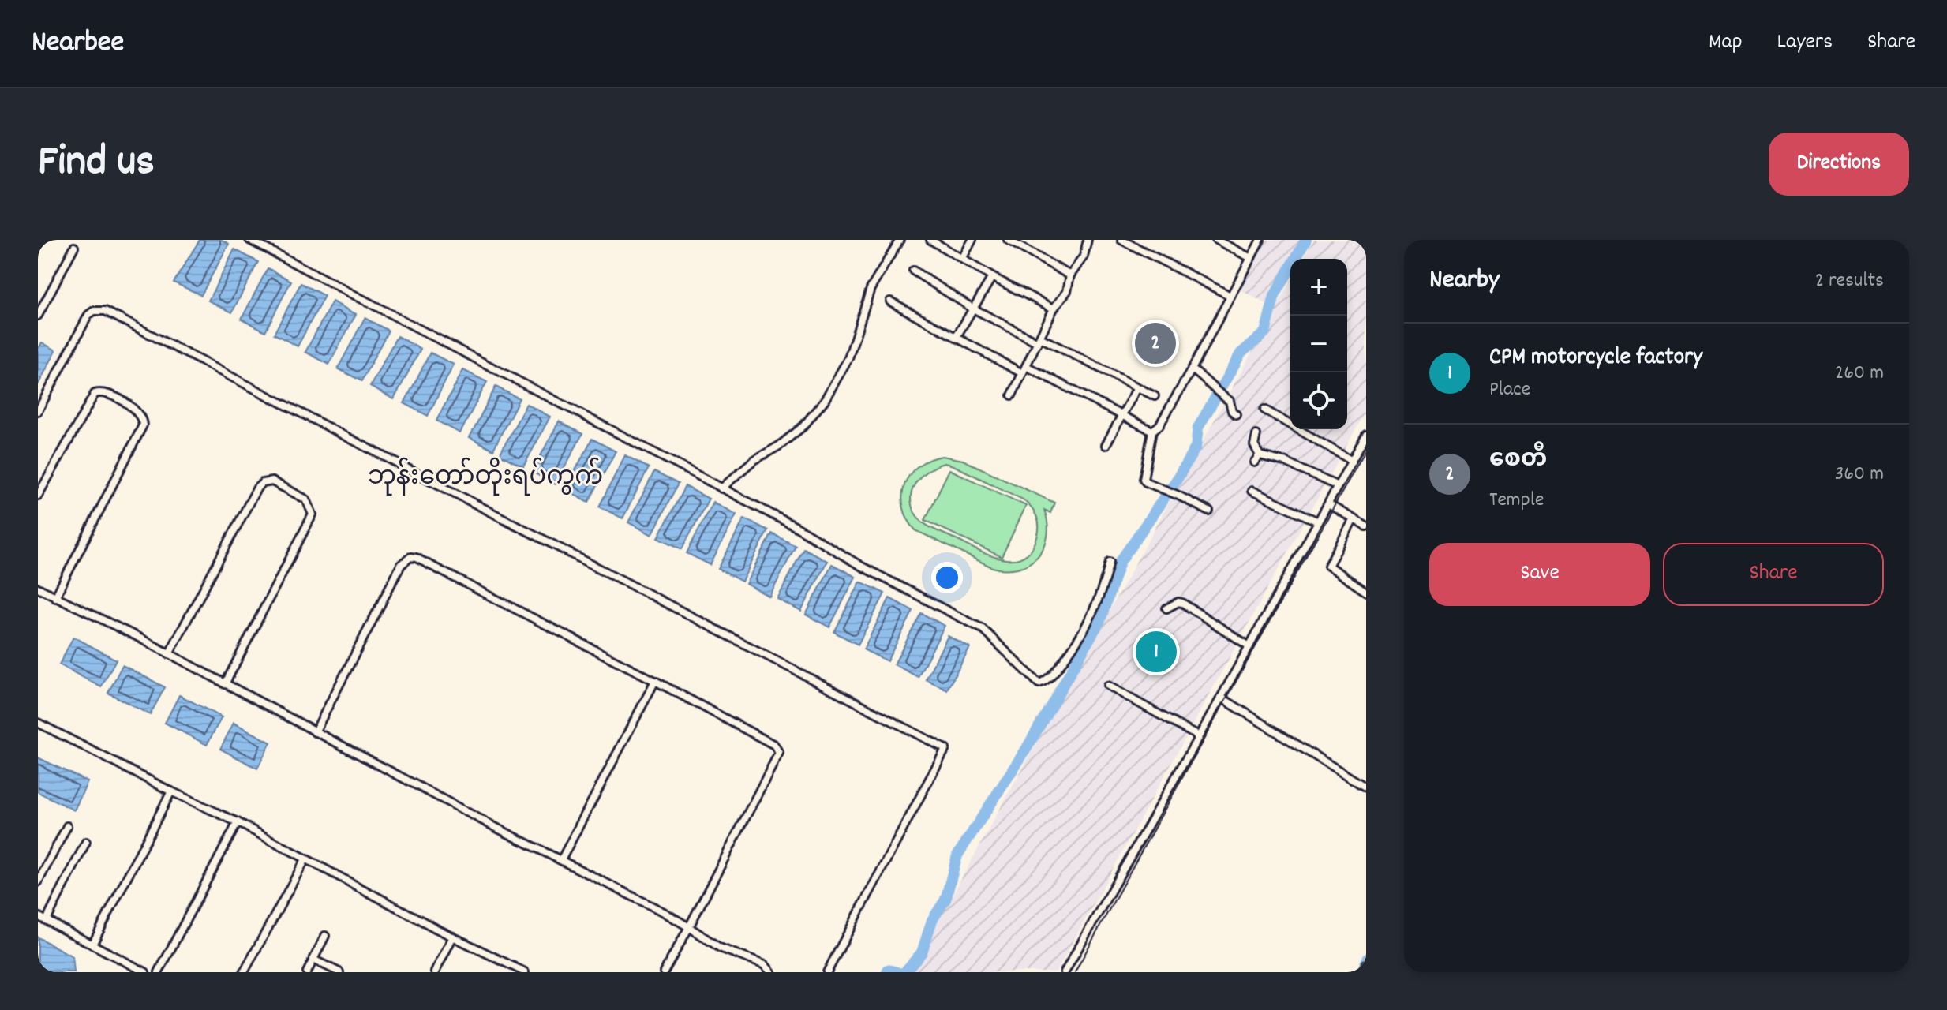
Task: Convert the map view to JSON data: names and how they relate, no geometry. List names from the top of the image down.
{
  "districts": ["ဘုန်းတော်တိုးရပ်ကွက်"],
  "page": {
    "header": "Nearbee",
    "nav": ["Map", "Layers", "Share"],
    "title": "Find us",
    "buttons": [
      "Directions",
      ["Save", "Share"]
    ],
    "heading": ["Nearby", "2 results"],
    "map_buttons": ["+", "−"],
    "pins": ["2", "1"],
    "list": [
      {
        "mark": "1",
        "name": "CPM motorcycle factory",
        "note": "Place",
        "value": "260 m"
      },
      {
        "mark": "2",
        "name": "စေတီ",
        "note": "Temple",
        "value": "360 m"
      }
    ]
  }
}
